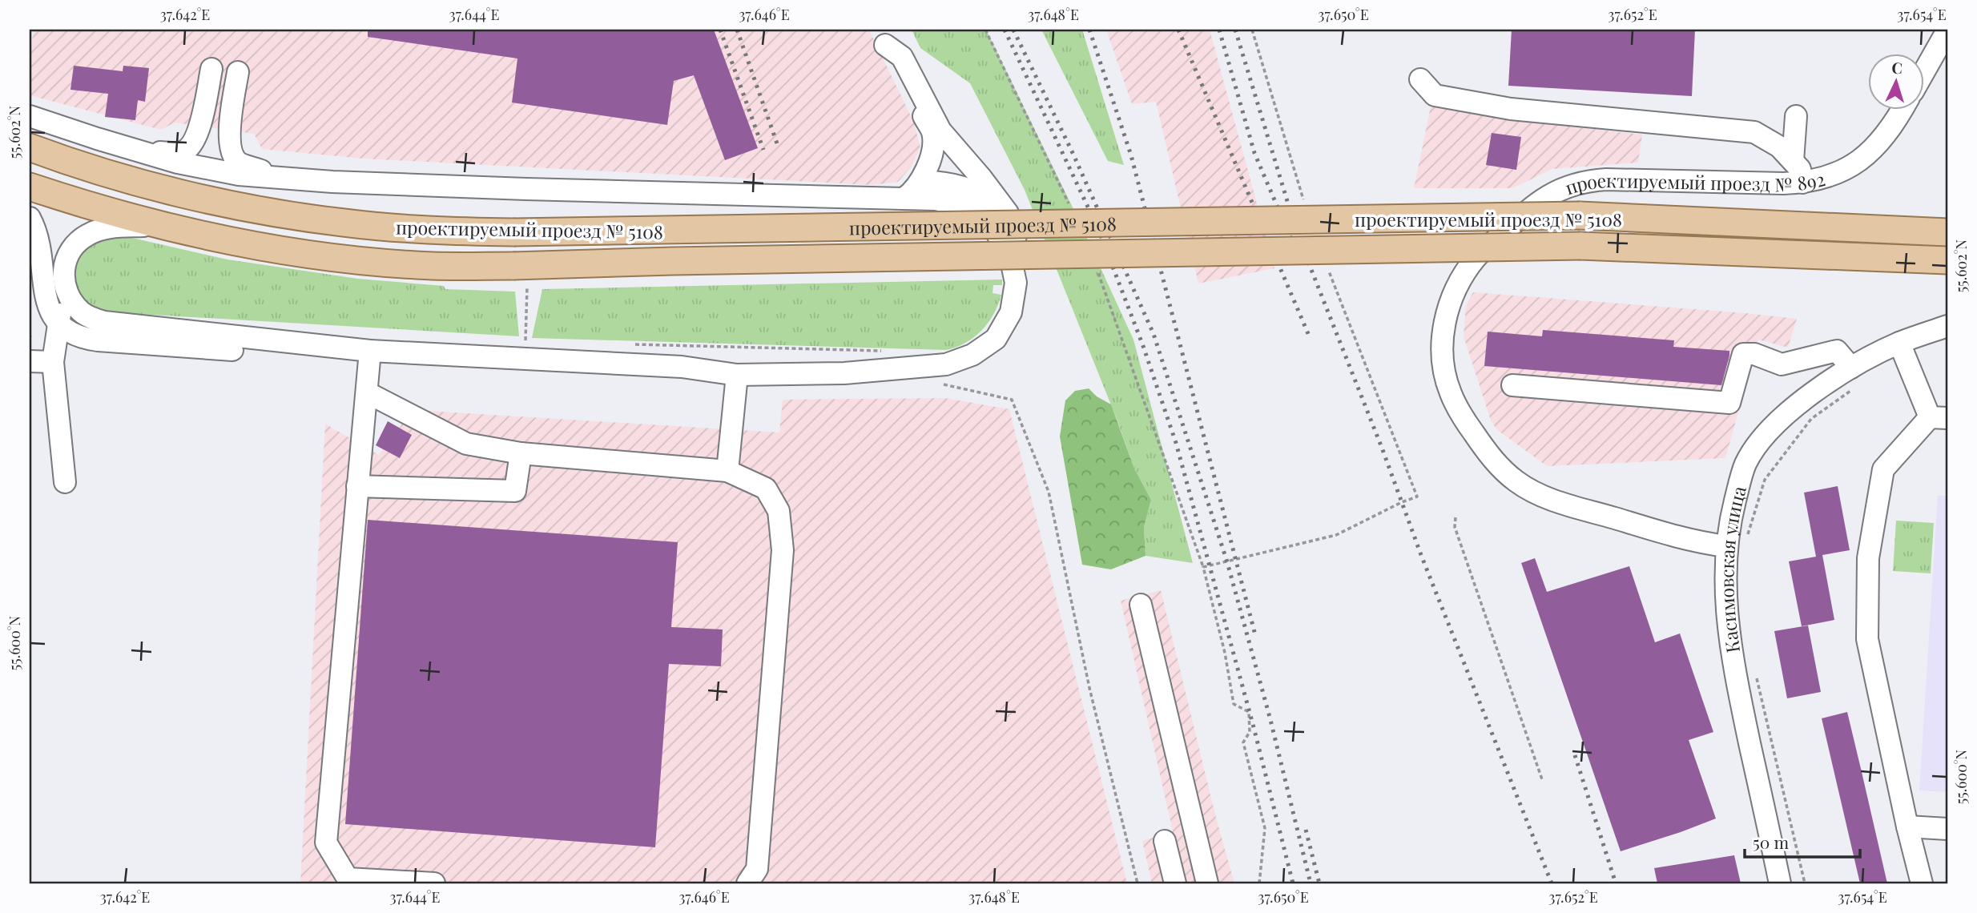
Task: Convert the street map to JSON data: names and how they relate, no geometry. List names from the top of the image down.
{
  "streets": {
    "main road": ["проектируемый проезд № 5108"],
    "street": ["проектируемый проезд № 892", "Касимовская улица"]
  },
  "crossings": [
    ["проектируемый проезд № 892", "Касимовская улица"]
  ],
  "scale_bar": "50 m",
  "north": "top",
  "coordinates": [
    "37.642°E",
    "37.644°E",
    "37.646°E",
    "37.648°E",
    "37.650°E",
    "37.652°E",
    "37.654°E",
    "55.602°N",
    "55.600°N"
  ]
}
